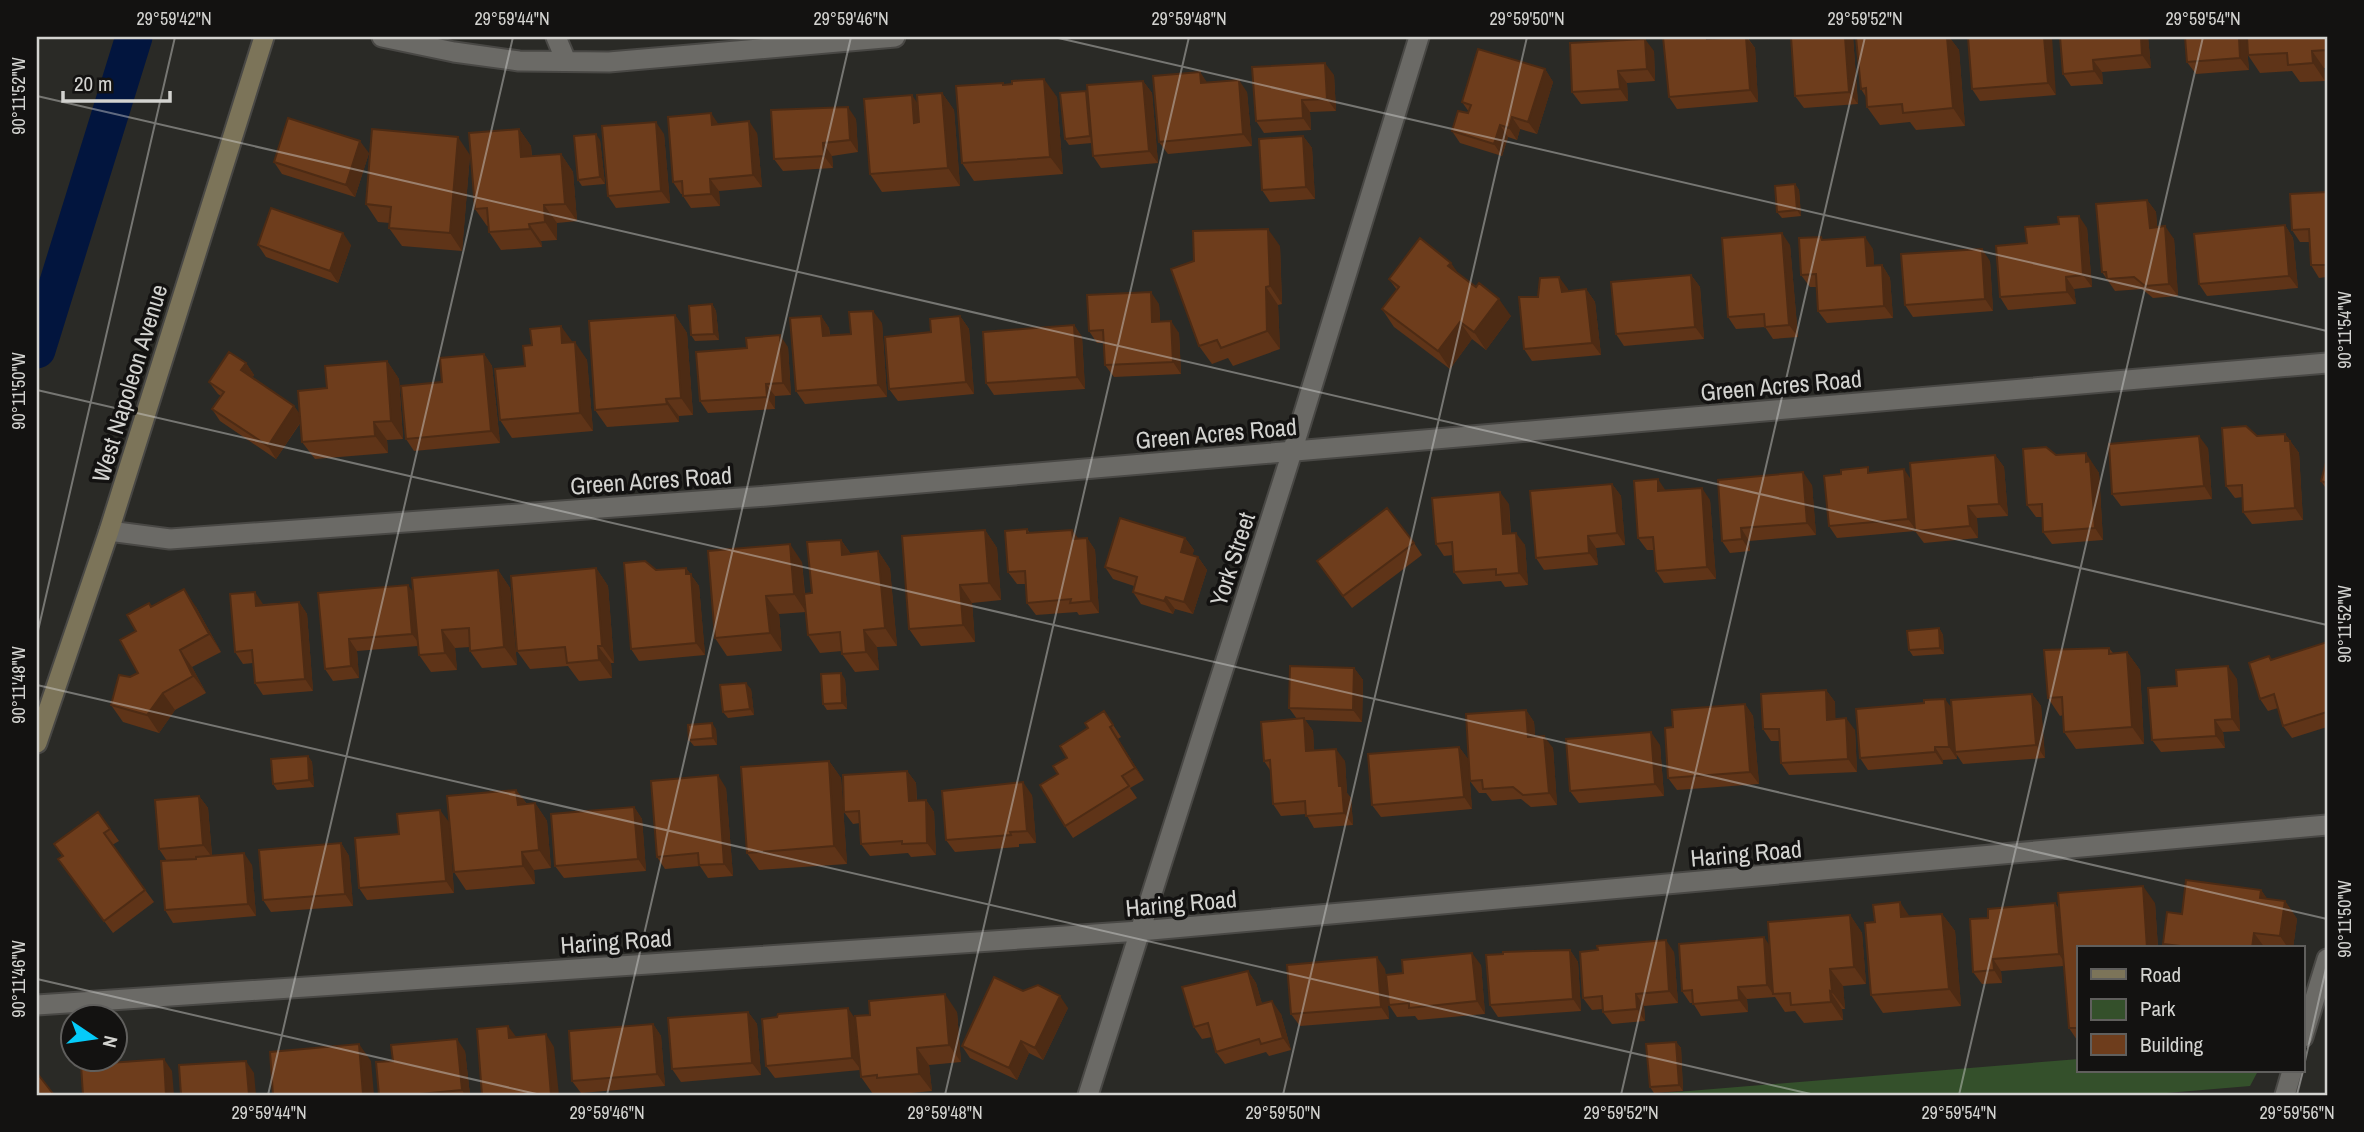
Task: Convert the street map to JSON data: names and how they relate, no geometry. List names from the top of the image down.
{
  "streets": {
    "main road": ["West Napoleon Avenue"],
    "street": ["Green Acres Road", "York Street", "Haring Road"]
  },
  "crossings": [
    ["West Napoleon Avenue", "Green Acres Road"],
    ["Green Acres Road", "York Street"],
    ["York Street", "Haring Road"]
  ],
  "legend": ["Road", "Park", "Building"],
  "scale_bar": "20 m",
  "north": "right",
  "coordinates": [
    "29°59'42\"N",
    "29°59'44\"N",
    "29°59'46\"N",
    "29°59'48\"N",
    "29°59'50\"N",
    "29°59'52\"N",
    "29°59'54\"N",
    "90°11'52\"W",
    "90°11'54\"W",
    "90°11'50\"W",
    "90°11'48\"W",
    "90°11'46\"W",
    "29°59'56\"N"
  ]
}
